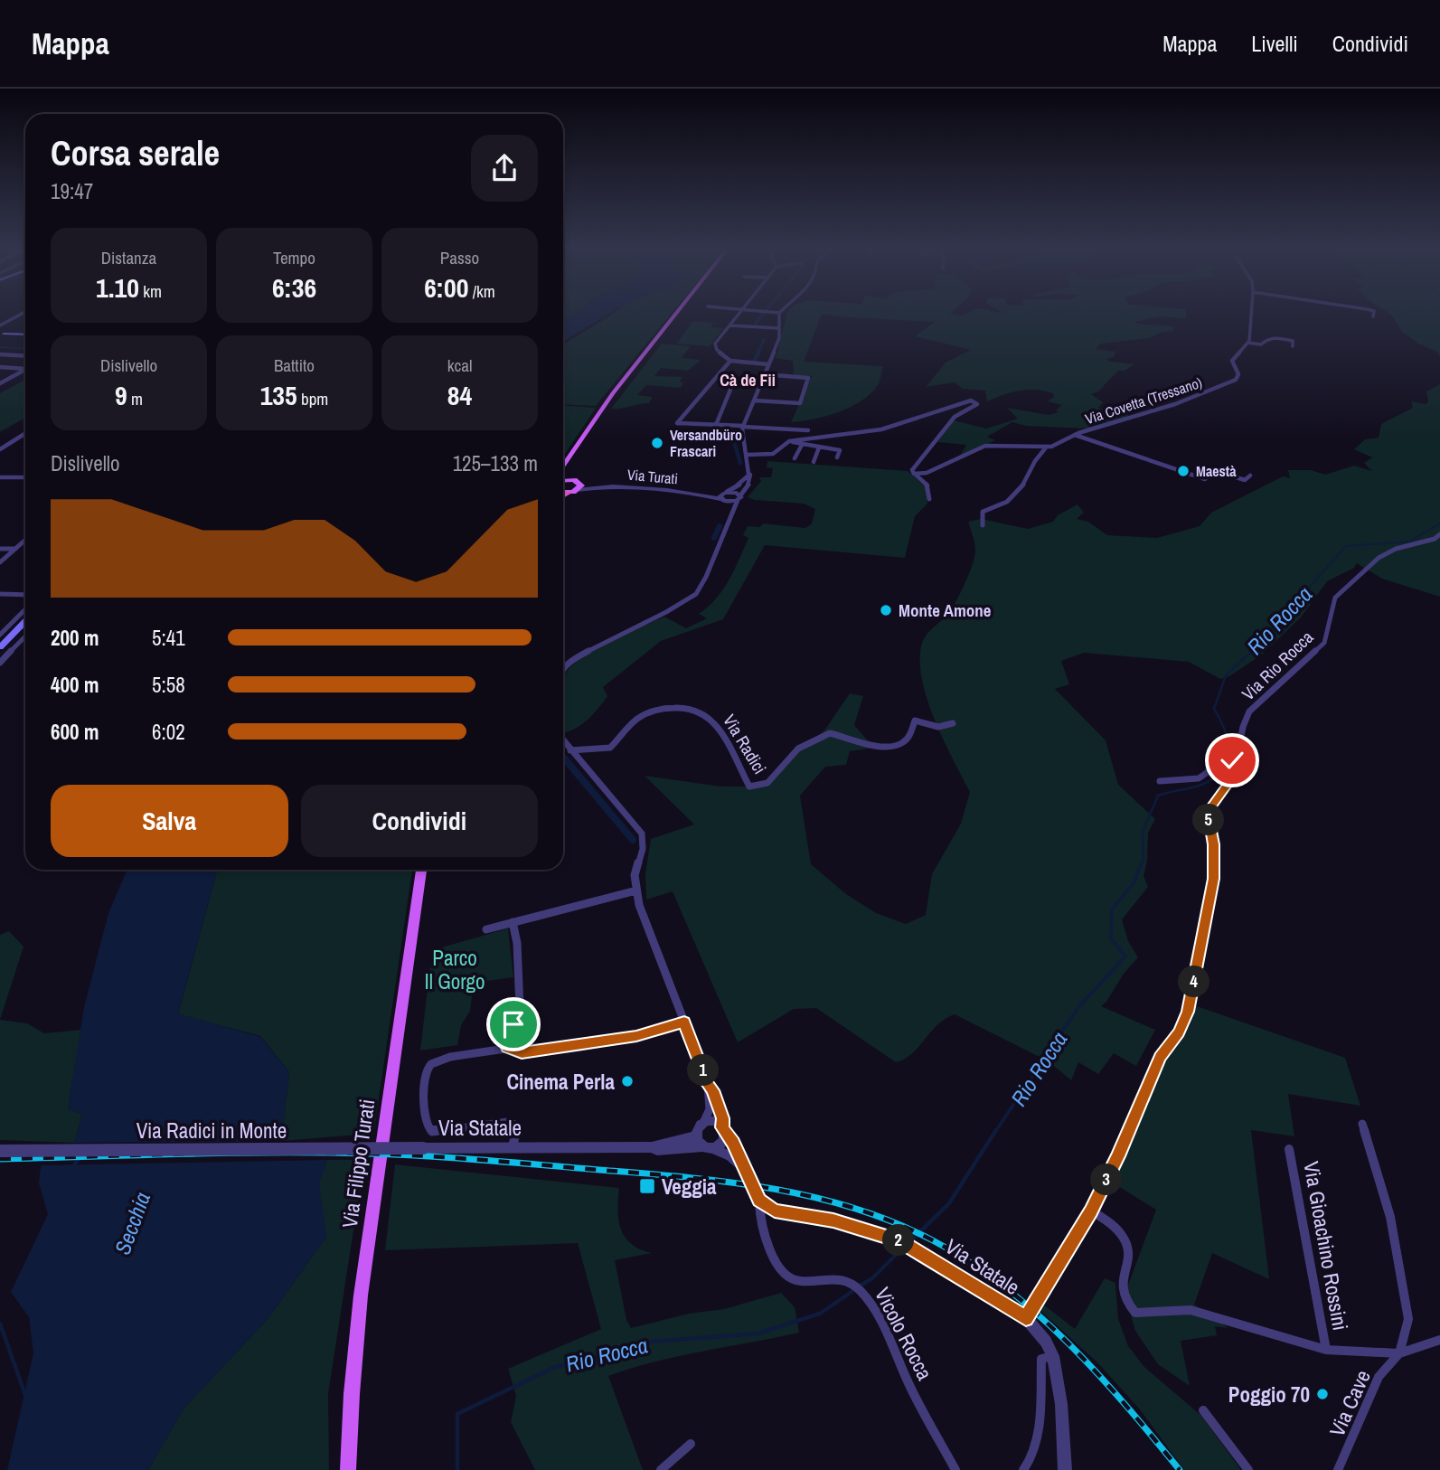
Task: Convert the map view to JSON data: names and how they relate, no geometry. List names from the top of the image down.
{
  "streets": {
    "main road": ["Via Filippo Turati"],
    "street": [
      "Via Covetta (Tressano)",
      "Via Turati",
      "Via Rio Rocca",
      "Via Radici",
      "Via Statale",
      "Via Radici in Monte",
      "Via Gioachino Rossini",
      "Vicolo Rocca",
      "Via Cave"
    ]
  },
  "crossings": [
    ["Via Rio Rocca", "Via Statale"],
    ["Via Statale", "Via Radici in Monte"],
    ["Via Statale", "Vicolo Rocca"]
  ],
  "districts": ["Cà de Fii"],
  "water": ["Rio Rocca", "Secchia"],
  "parks": ["Parco Il Gorgo"],
  "places": {
    "other": [
      "Versandbüro Frascari",
      "Maestà",
      "Monte Amone",
      "Cinema Perla",
      "Poggio 70"
    ],
    "transit": ["Veggia"]
  },
  "page": {
    "header": "Mappa",
    "nav": ["Mappa", "Livelli", "Condividi"],
    "heading": ["Corsa serale", "19:47"],
    "stats": [
      ["Distanza", "1.10 km"],
      ["Tempo", "6:36"],
      ["Passo", "6:00 /km"],
      ["Dislivello", "9 m"],
      ["Battito", "135 bpm"],
      ["kcal", "84"]
    ],
    "chart": ["Dislivello", "125–133 m"],
    "list": [
      {
        "name": "200 m",
        "note": "5:41"
      },
      {
        "name": "400 m",
        "note": "5:58"
      },
      {
        "name": "600 m",
        "note": "6:02"
      }
    ],
    "buttons": ["Salva", "Condividi"],
    "pins": [
      "5",
      "4",
      "1",
      "3",
      "2"
    ]
  }
}
